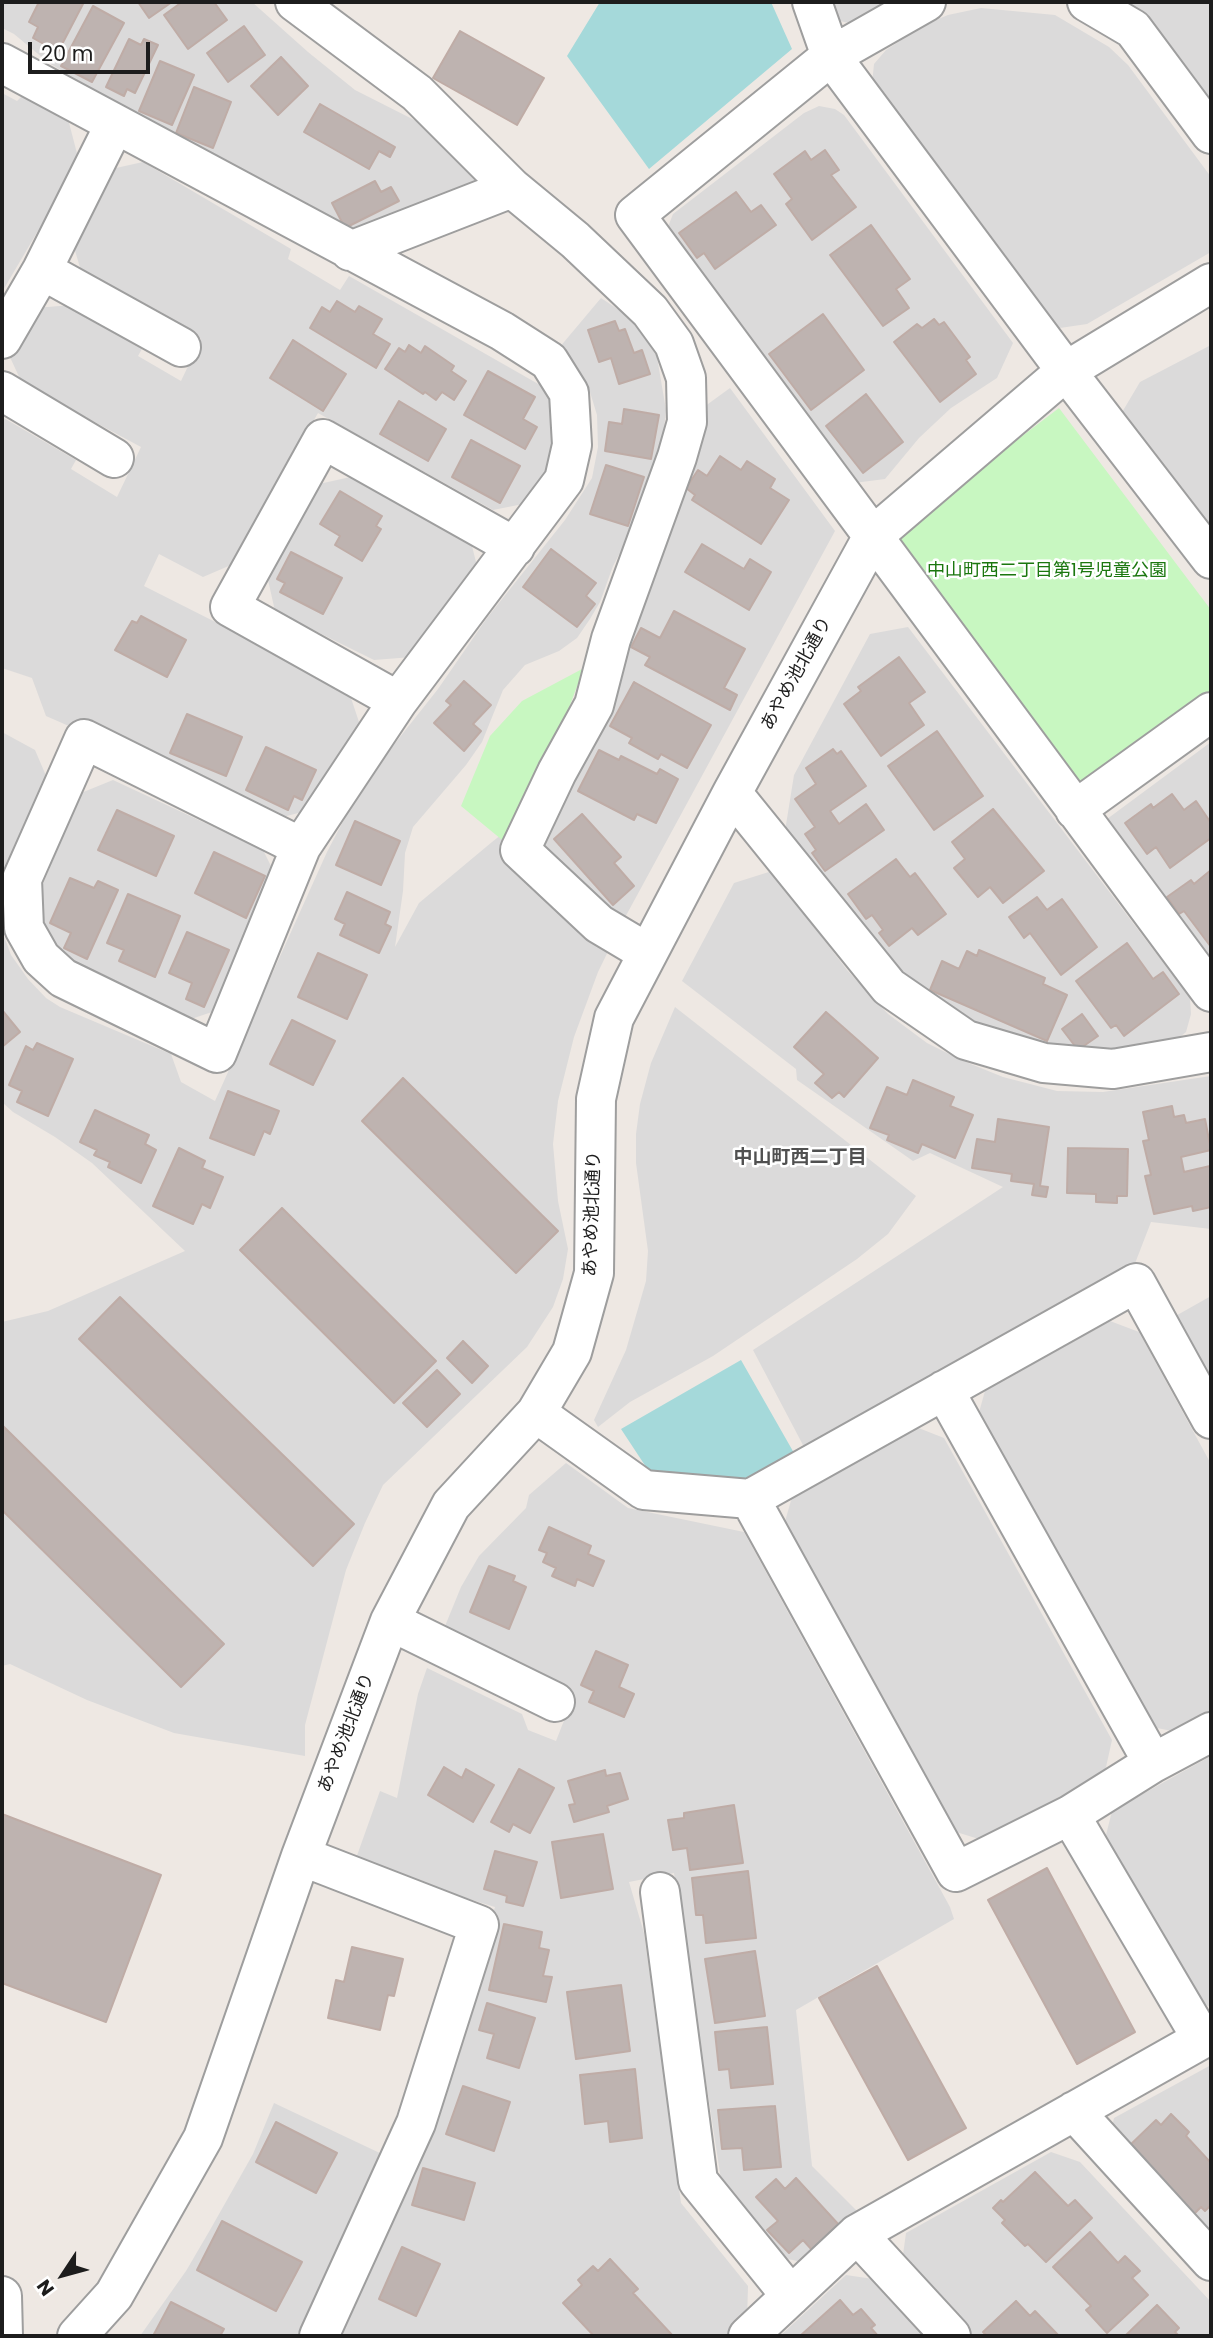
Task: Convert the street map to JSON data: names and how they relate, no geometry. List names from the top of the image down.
{
  "streets": {
    "street": ["あやめ池北通り"]
  },
  "districts": ["中山町西二丁目"],
  "parks": ["中山町西二丁目第1号児童公園"],
  "scale_bar": "20 m",
  "north": "bottom left"
}
